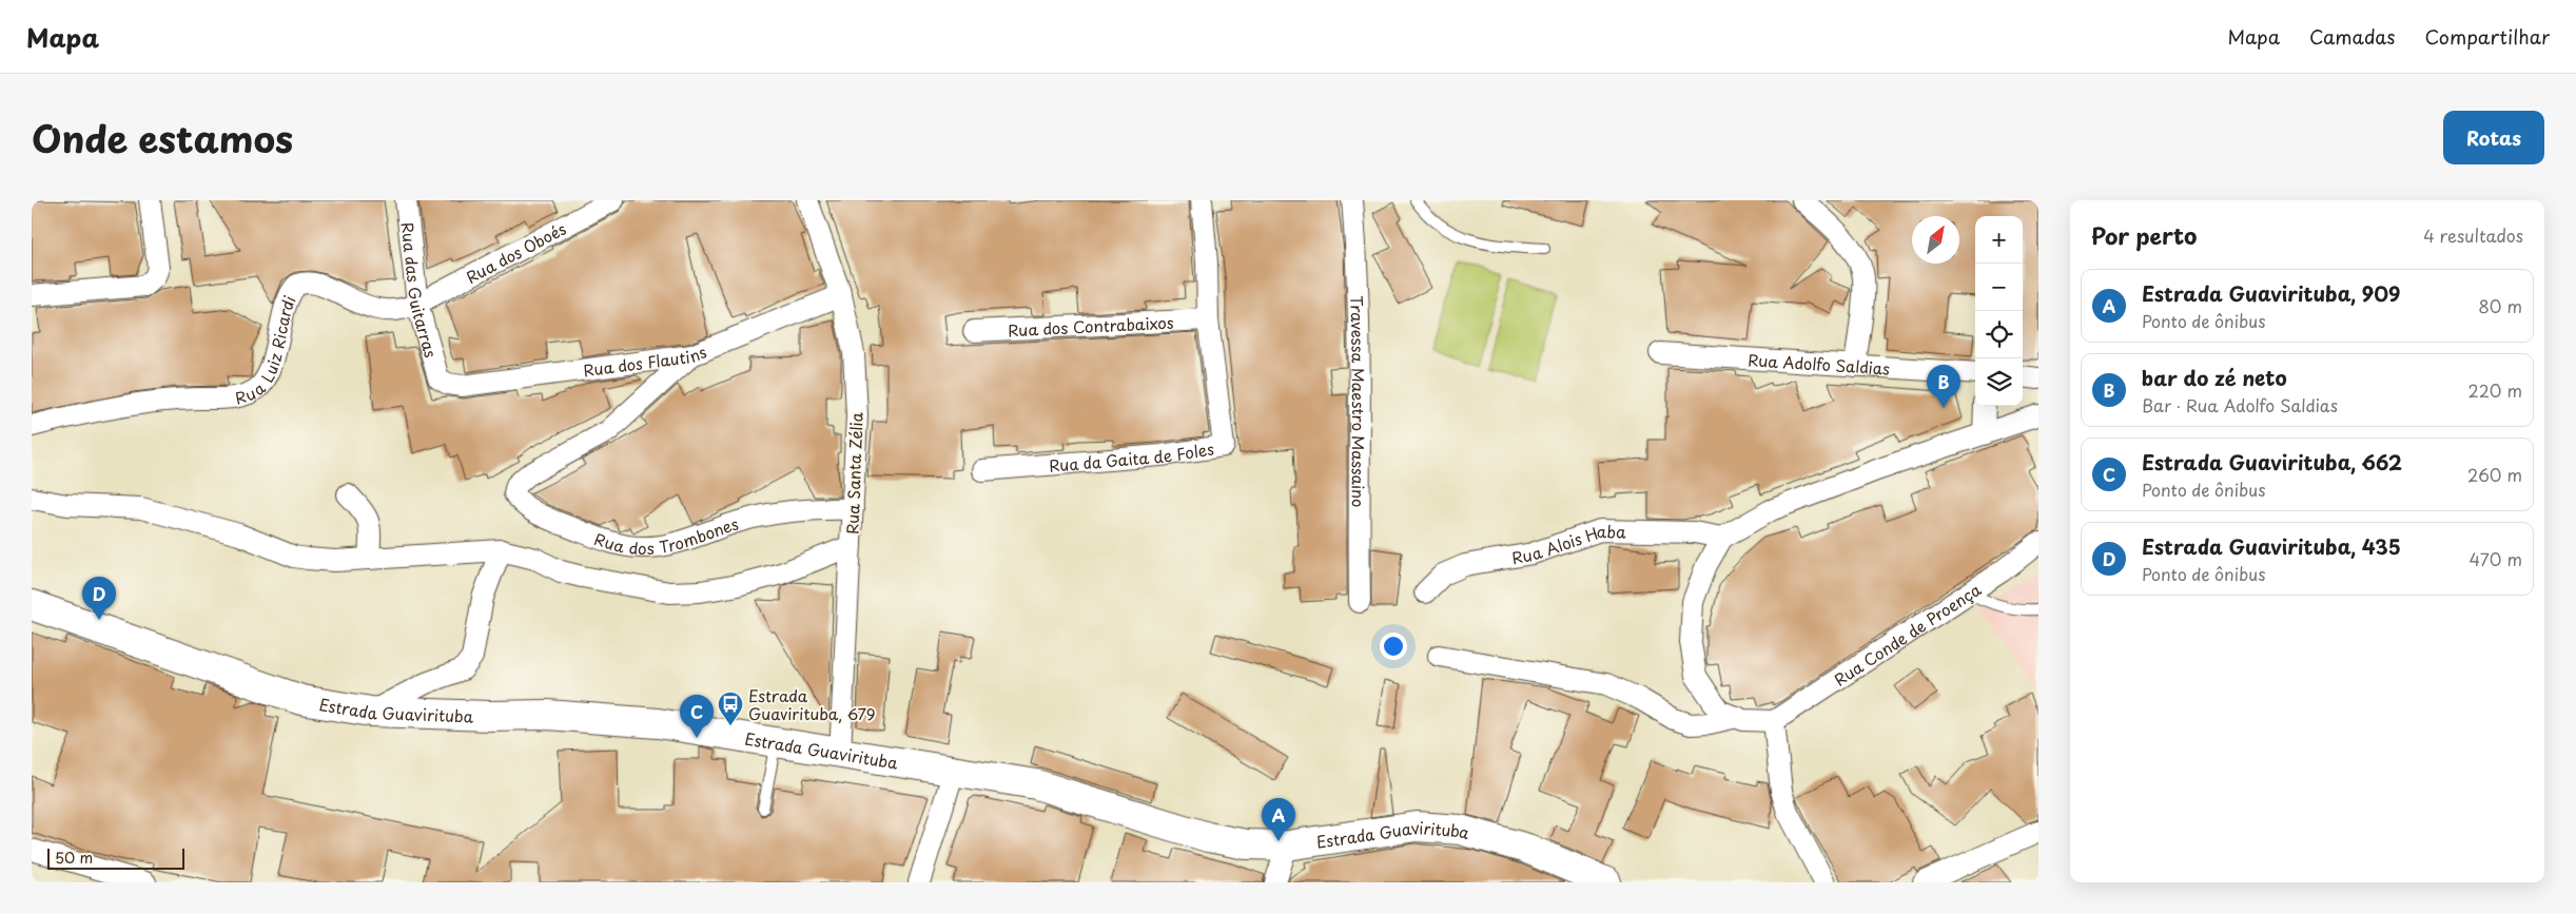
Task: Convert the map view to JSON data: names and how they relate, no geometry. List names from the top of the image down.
{
  "streets": {
    "street": [
      "Rua dos Oboés",
      "Rua das Guitarras",
      "Rua dos Contrabaixos",
      "Rua Luiz Ricardi",
      "Rua dos Flautins",
      "Rua Adolfo Saldias",
      "Travessa Maestro Massaino",
      "Rua da Gaita de Foles",
      "Rua Santa Zélia",
      "Rua dos Trombones",
      "Rua Alois Haba",
      "Rua Conde de Proença",
      "Estrada Guavirituba"
    ]
  },
  "crossings": [
    ["Rua dos Oboés", "Rua das Guitarras"],
    ["Rua dos Oboés", "Rua Luiz Ricardi"],
    ["Rua das Guitarras", "Rua Luiz Ricardi"],
    ["Rua das Guitarras", "Rua dos Flautins"],
    ["Rua dos Contrabaixos", "Rua da Gaita de Foles"],
    ["Rua dos Flautins", "Rua Santa Zélia"],
    ["Rua dos Flautins", "Rua dos Trombones"],
    ["Rua Santa Zélia", "Rua dos Trombones"],
    ["Rua Santa Zélia", "Estrada Guavirituba"]
  ],
  "places": {
    "bus stop": ["Estrada Guavirituba, 679"]
  },
  "scale_bar": "50 m",
  "north": "top right",
  "page": {
    "header": "Mapa",
    "nav": ["Mapa", "Camadas", "Compartilhar"],
    "title": "Onde estamos",
    "buttons": "Rotas",
    "heading": ["Por perto", "4 resultados"],
    "map_buttons": ["+", "−"],
    "list": [
      {
        "mark": "A",
        "name": "Estrada Guavirituba, 909",
        "note": "Ponto de ônibus",
        "value": "80 m"
      },
      {
        "mark": "B",
        "name": "bar do zé neto",
        "note": "Bar · Rua Adolfo Saldias",
        "value": "220 m"
      },
      {
        "mark": "C",
        "name": "Estrada Guavirituba, 662",
        "note": "Ponto de ônibus",
        "value": "260 m"
      },
      {
        "mark": "D",
        "name": "Estrada Guavirituba, 435",
        "note": "Ponto de ônibus",
        "value": "470 m"
      }
    ],
    "pins": [
      "B",
      "D",
      "C",
      "A"
    ],
    "scale": "50 m"
  }
}
